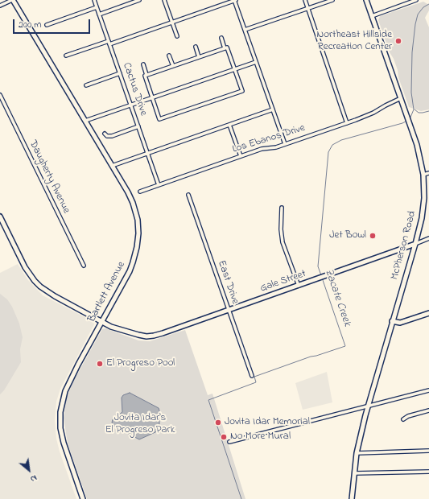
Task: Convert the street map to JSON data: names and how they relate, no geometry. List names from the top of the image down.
{
  "streets": {
    "main road": ["McPherson Road", "Gale Street", "Bartlett Avenue"],
    "street": [
      "Cactus Drive",
      "Los Ebanos Drive",
      "Daugherty Avenue",
      "East Drive"
    ]
  },
  "crossings": [
    ["Cactus Drive", "Los Ebanos Drive"],
    ["Los Ebanos Drive", "McPherson Road"],
    ["McPherson Road", "Gale Street"],
    ["Gale Street", "East Drive"],
    ["Gale Street", "Bartlett Avenue"]
  ],
  "water": ["Zacate Creek"],
  "parks": ["Jovita Idar's El Progreso Park"],
  "places": [
    "Northeast Hillside Recreation Center",
    "Jet Bowl",
    "El Progreso Pool",
    "Jovita Idar Memorial",
    "No More Mural"
  ],
  "scale_bar": "200 m",
  "north": "bottom right"
}
